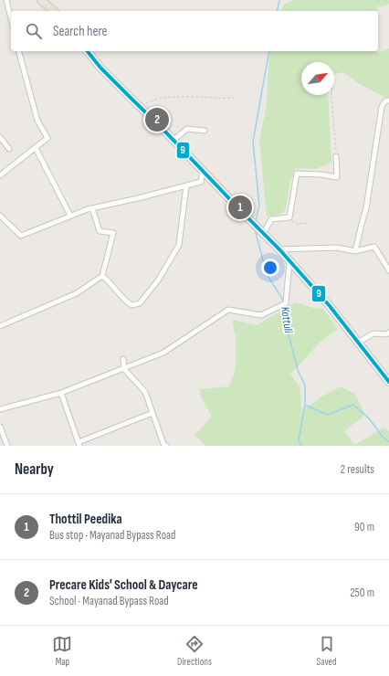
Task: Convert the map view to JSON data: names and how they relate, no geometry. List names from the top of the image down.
{
  "water": ["Kottuli"],
  "lines": ["transit line 9"],
  "north": "top right",
  "page": {
    "search": "Search here",
    "pins": ["2", "1"],
    "heading": ["Nearby", "2 results"],
    "list": [
      {
        "mark": "1",
        "name": "Thottil Peedika",
        "note": "Bus stop · Mayanad Bypass Road",
        "value": "90 m"
      },
      {
        "mark": "2",
        "name": "Precare Kids' School & Daycare",
        "note": "School · Mayanad Bypass Road",
        "value": "250 m"
      }
    ],
    "nav": ["Map", "Directions", "Saved"]
  }
}
